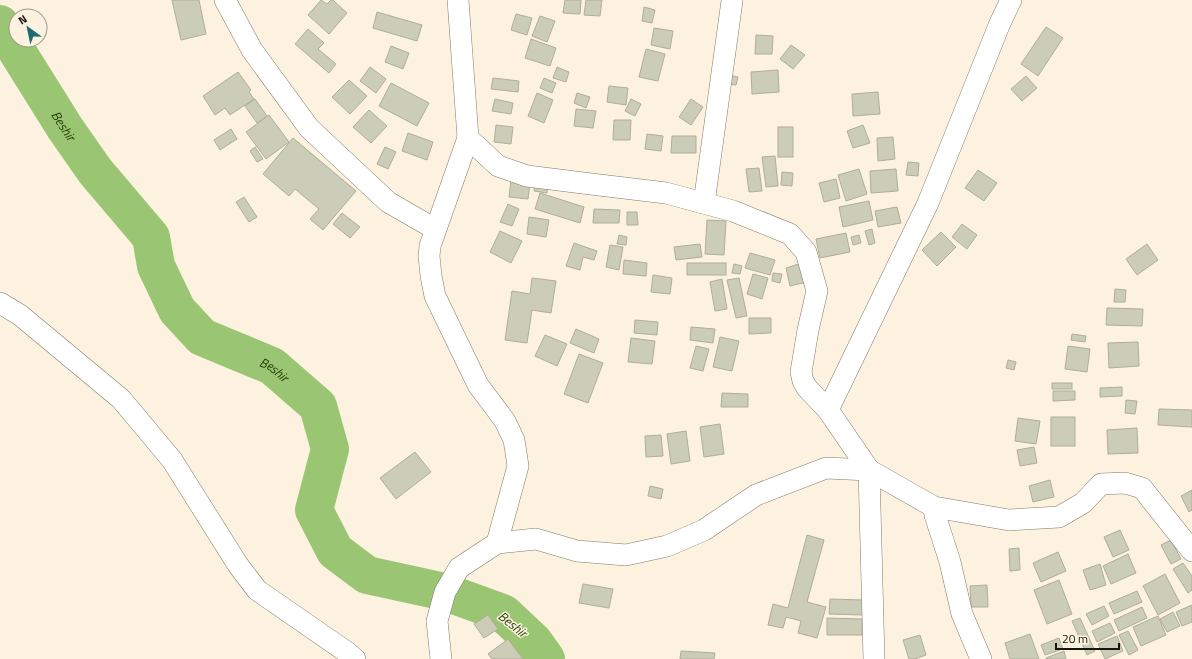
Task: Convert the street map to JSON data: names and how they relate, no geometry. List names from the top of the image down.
{
  "water": ["Beshir"],
  "scale_bar": "20 m",
  "north": "top left"
}
